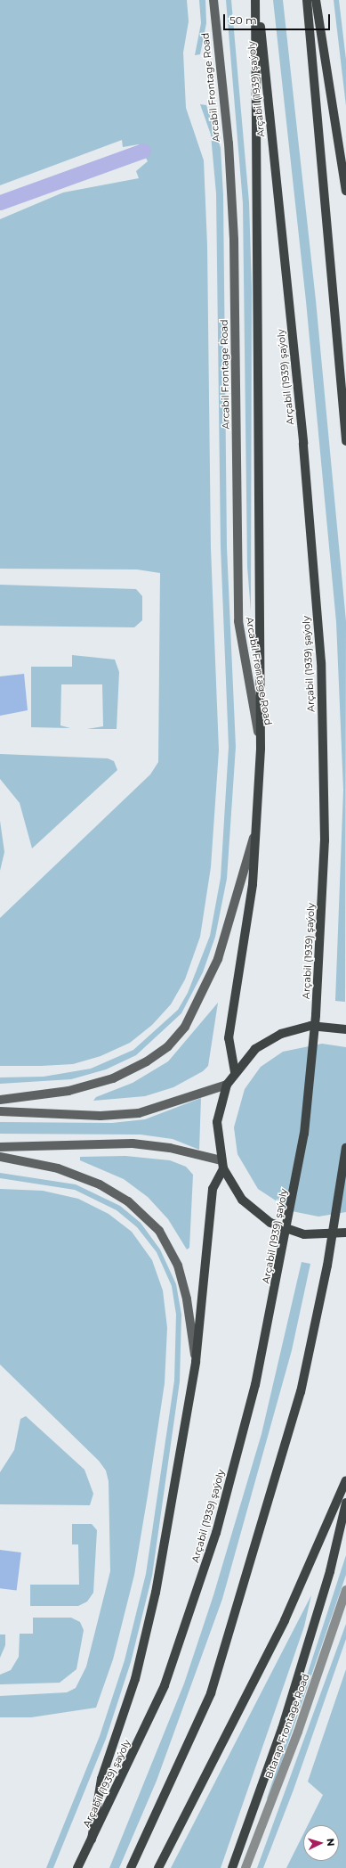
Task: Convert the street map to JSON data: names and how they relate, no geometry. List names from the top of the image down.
{
  "streets": {
    "main road": ["Arcabil Frontage Road", "Arçabil (1939) şaýoly"],
    "street": ["Bitarap Frontage Road"]
  },
  "scale_bar": "50 m",
  "north": "right"
}
